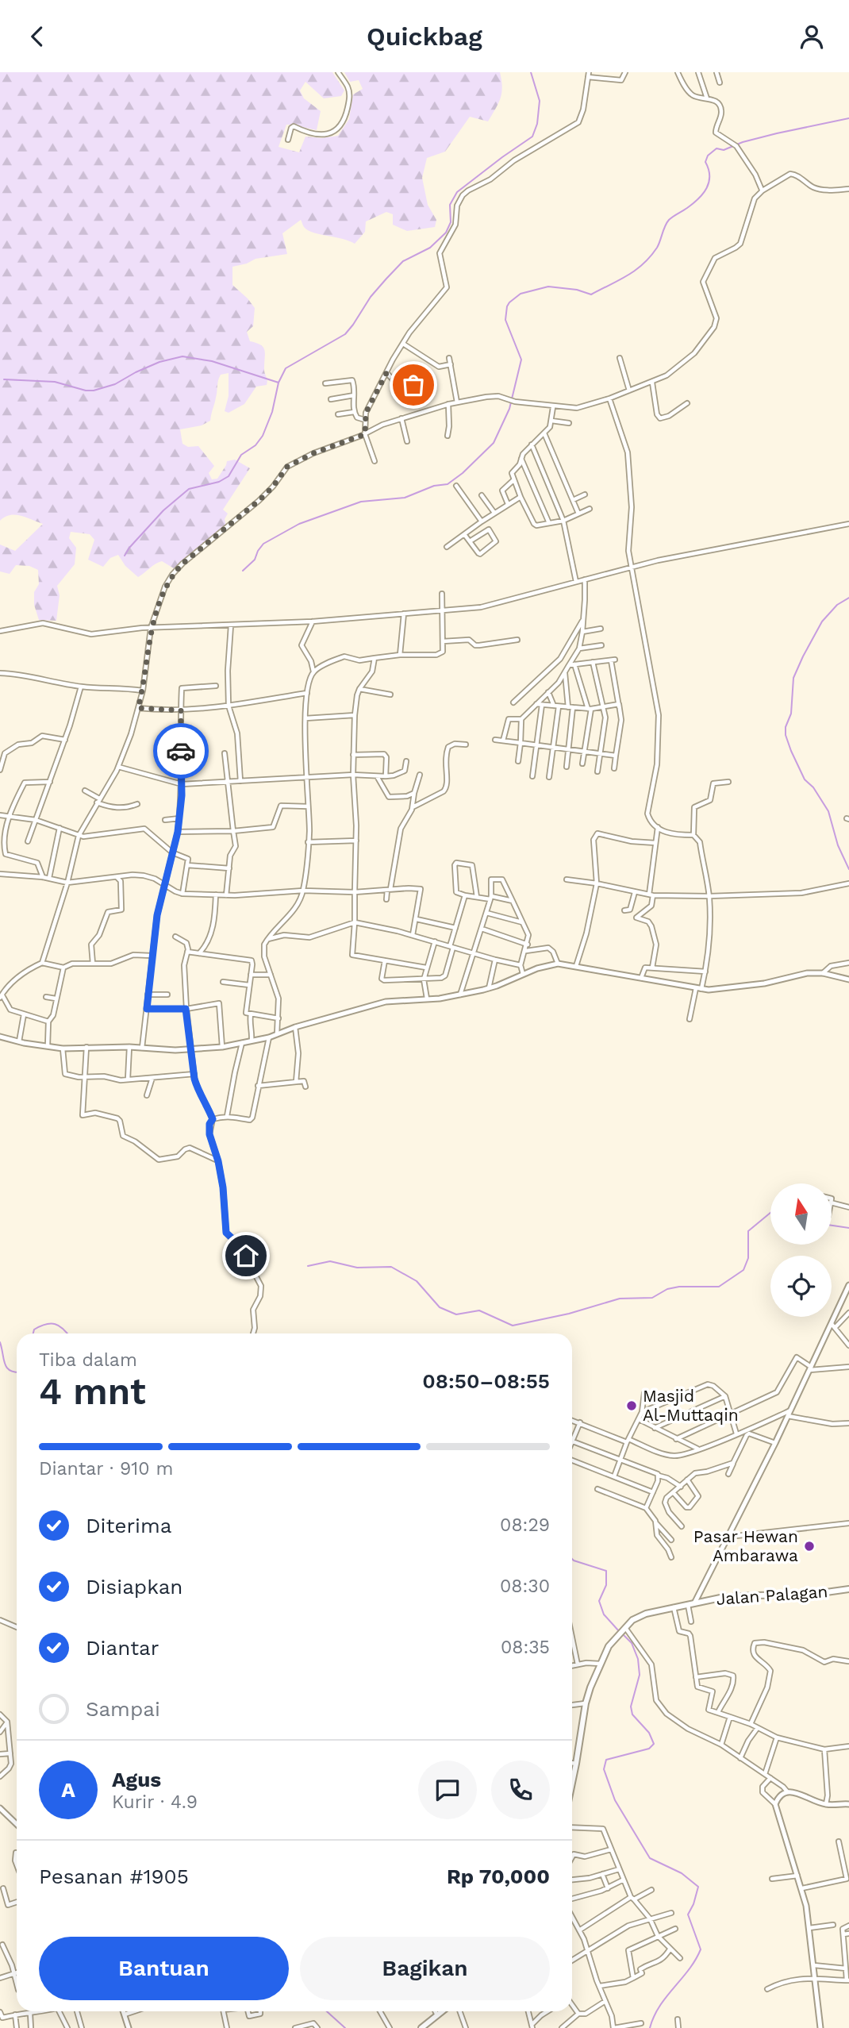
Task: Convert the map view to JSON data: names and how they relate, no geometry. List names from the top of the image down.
{
  "streets": {
    "main road": ["Jalan Palagan"]
  },
  "places": ["Masjid Al-Muttaqin", "Pasar Hewan Ambarawa"],
  "north": "top",
  "page": {
    "header": "Quickbag",
    "heading": ["4 mnt", "Tiba dalam", "08:50–08:55"],
    "panel": [
      "Agus",
      "Kurir · 4.9",
      "Pesanan #1905",
      "Rp 70,000"
    ],
    "bar": "Diantar · 910 m",
    "list": [
      ["Diterima", "08:29"],
      ["Disiapkan", "08:30"],
      ["Diantar", "08:35"],
      "Sampai"
    ],
    "round": "A",
    "buttons": ["Bantuan", "Bagikan"]
  }
}
